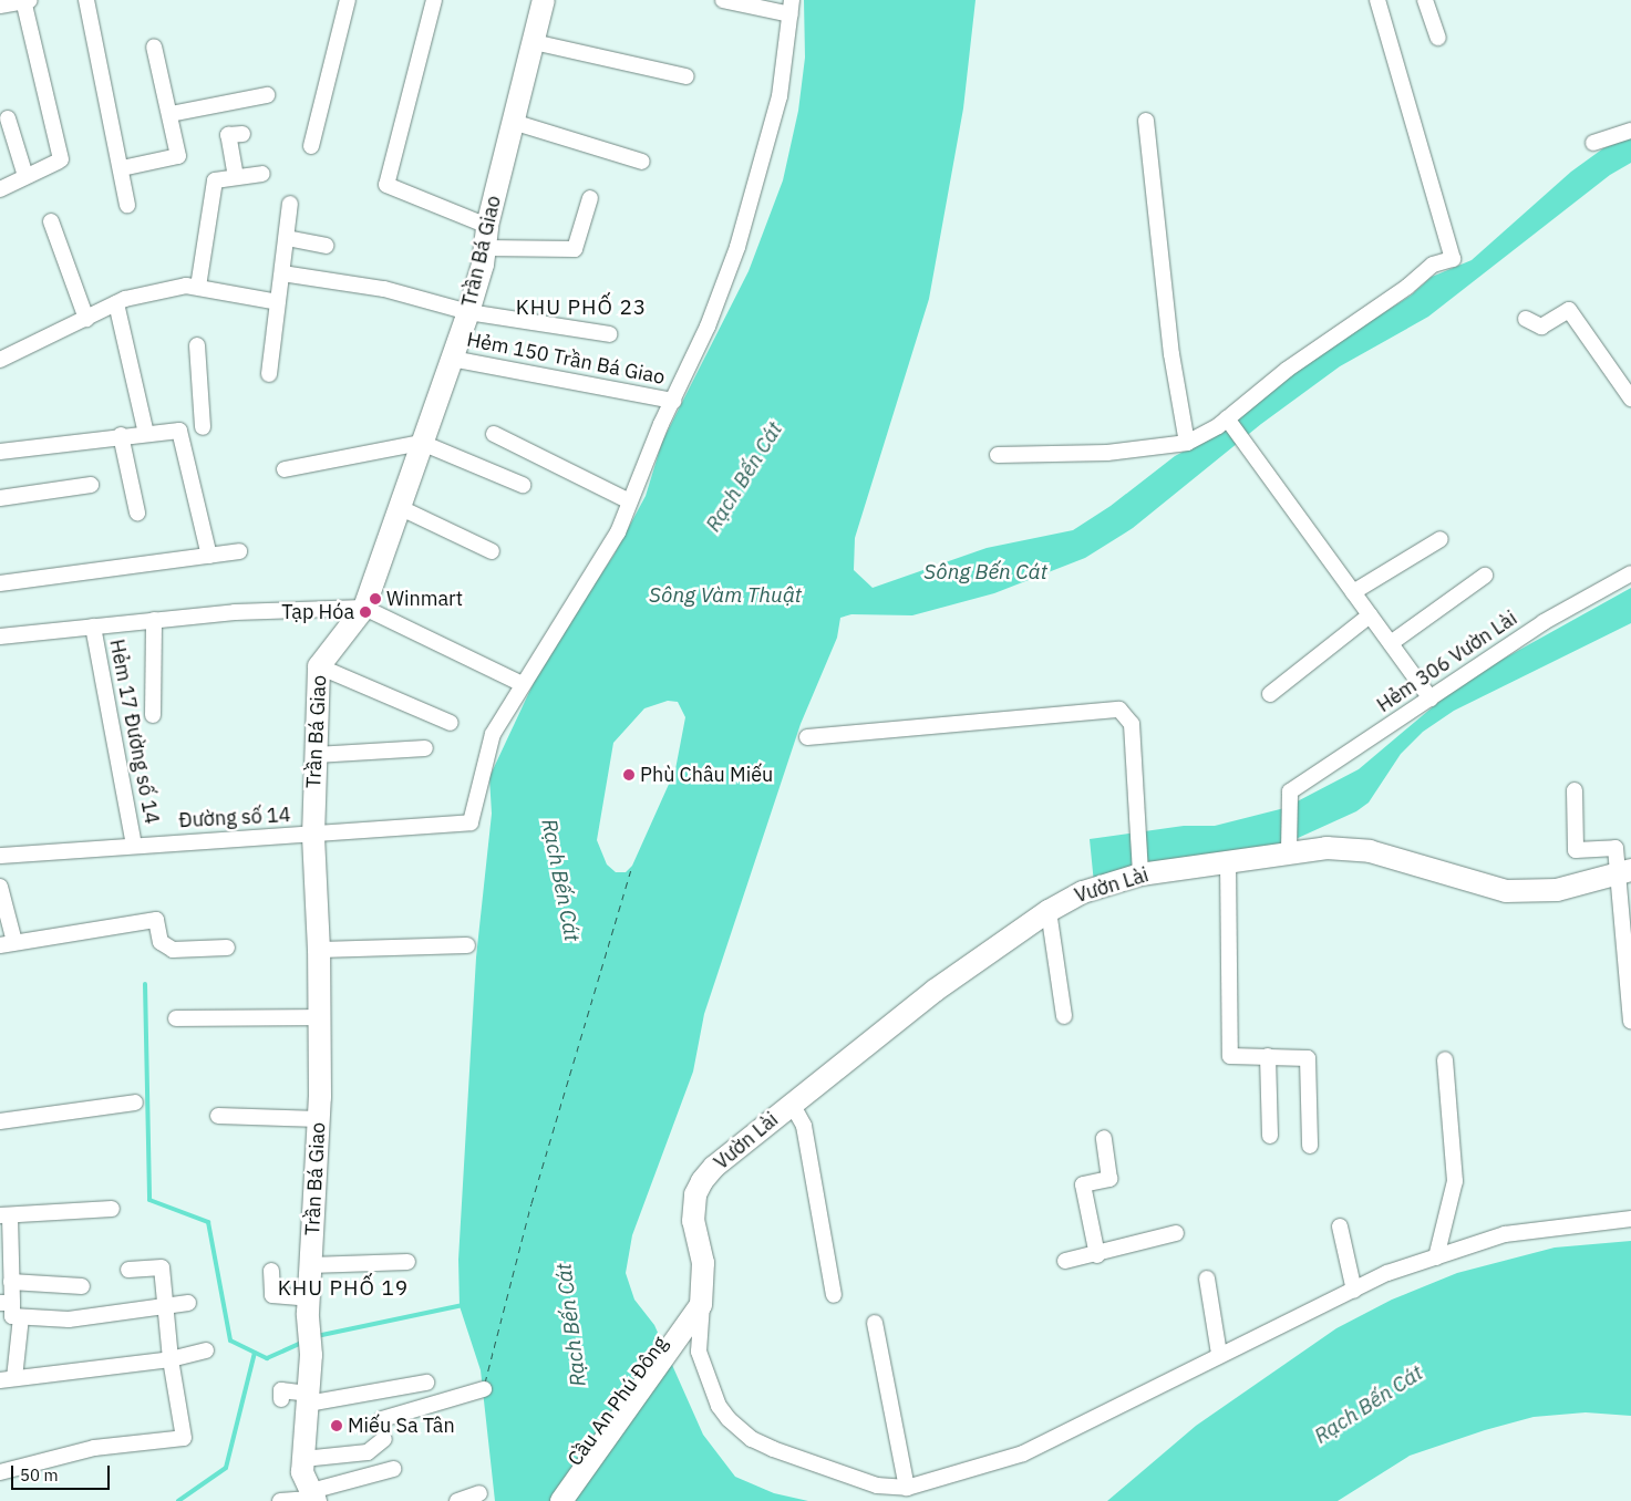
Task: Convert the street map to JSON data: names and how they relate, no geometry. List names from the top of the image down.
{
  "streets": {
    "main road": ["Trần Bá Giao", "Vườn Lài", "Cầu An Phú Đông"],
    "street": [
      "Hẻm 150 Trần Bá Giao",
      "Hẻm 306 Vườn Lài",
      "Hẻm 17 Đường số 14",
      "Đường số 14"
    ]
  },
  "crossings": [
    ["Trần Bá Giao", "Hẻm 150 Trần Bá Giao"],
    ["Trần Bá Giao", "Đường số 14"],
    ["Hẻm 306 Vườn Lài", "Vườn Lài"],
    ["Hẻm 17 Đường số 14", "Đường số 14"],
    ["Vườn Lài", "Cầu An Phú Đông"]
  ],
  "districts": ["KHU PHỐ 23", "KHU PHỐ 19"],
  "water": ["Rạch Bến Cát", "Sông Bến Cát", "Sông Vàm Thuật"],
  "places": [
    "Winmart",
    "Tạp Hóa",
    "Phù Châu Miếu",
    "Miếu Sa Tân"
  ],
  "scale_bar": "50 m"
}
